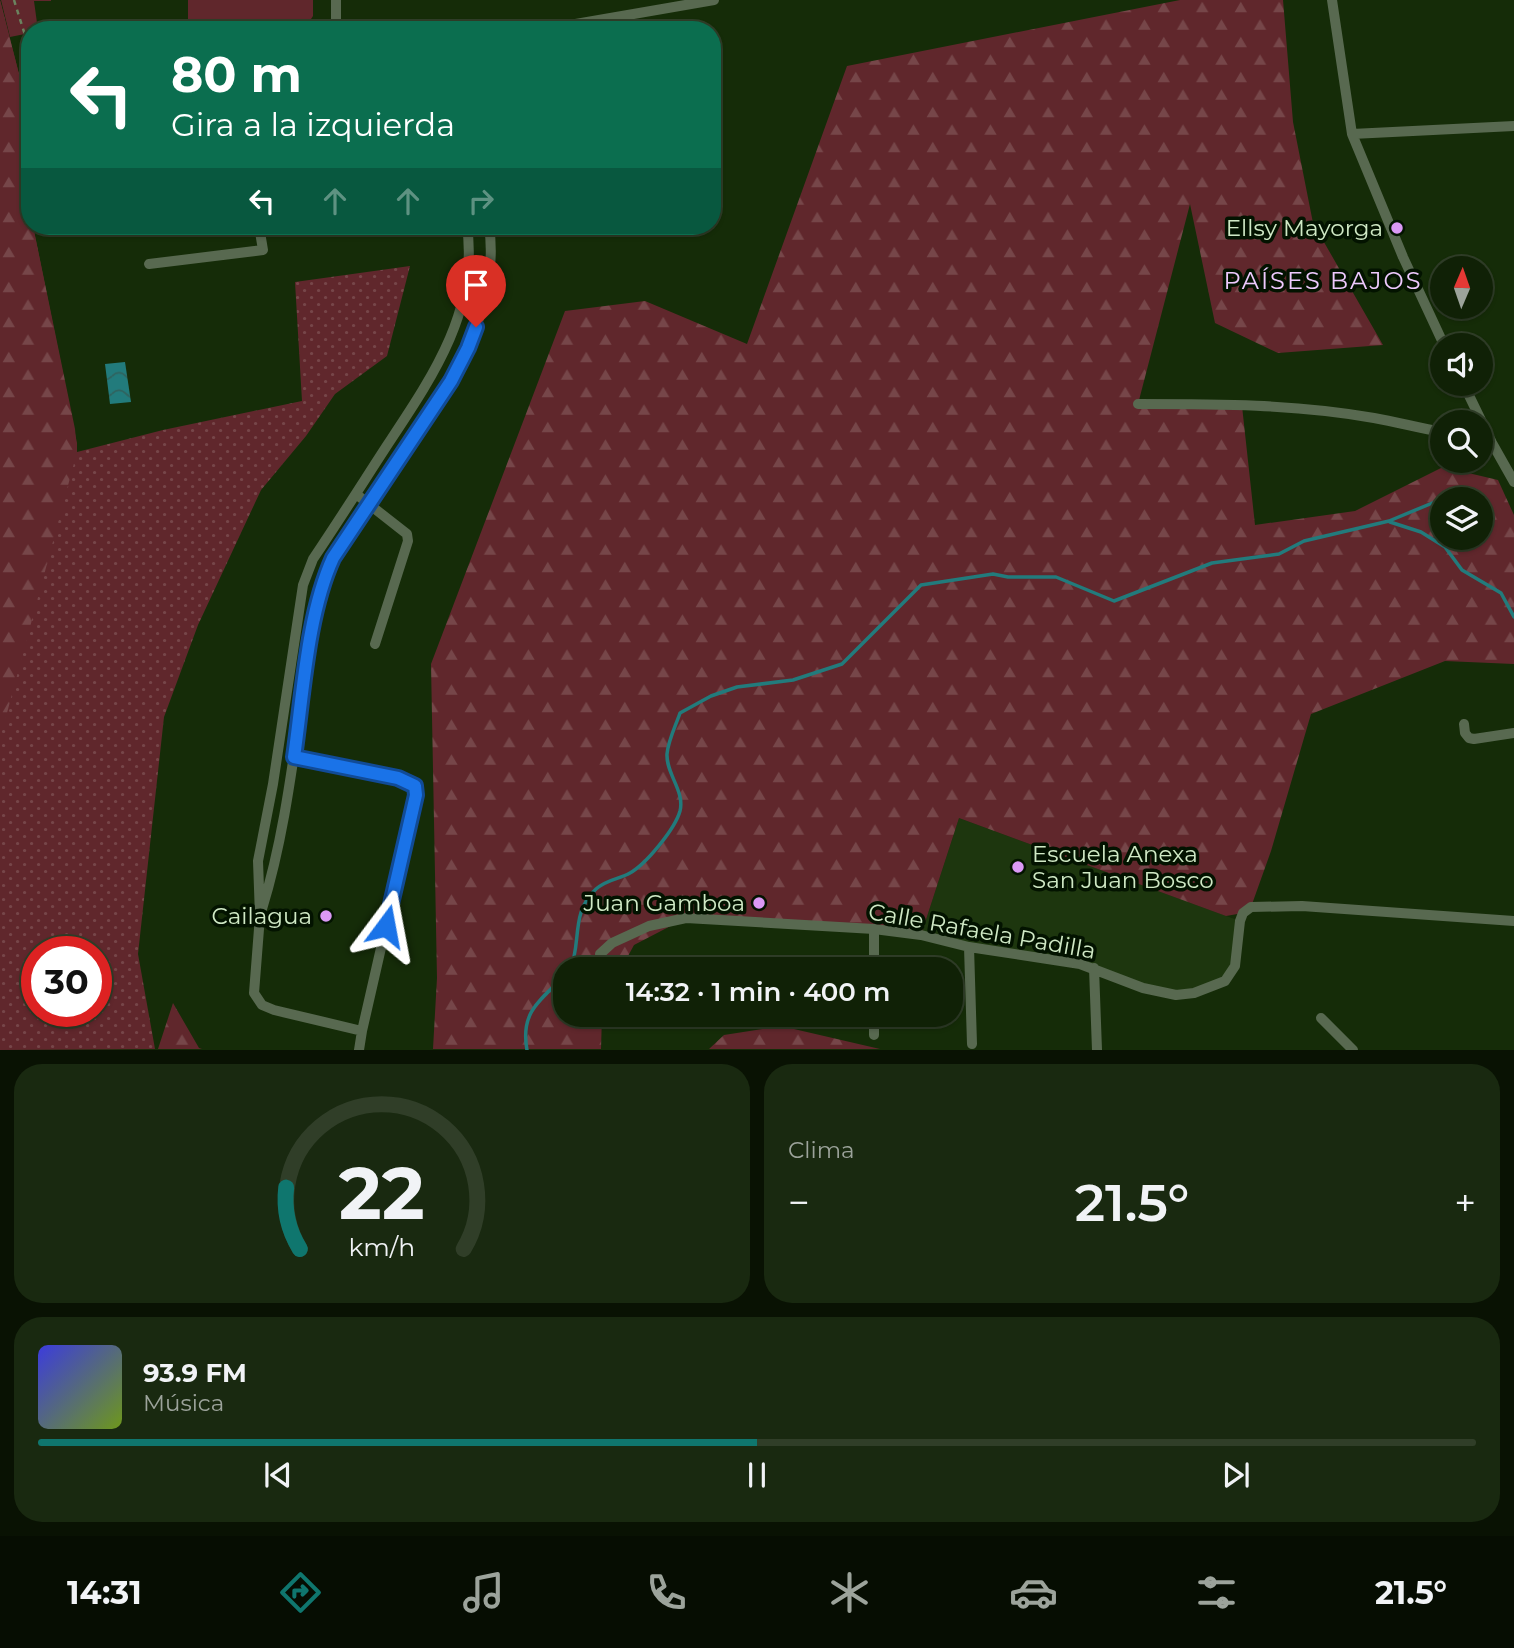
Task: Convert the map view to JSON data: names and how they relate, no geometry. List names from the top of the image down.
{
  "streets": {
    "street": ["Calle Rafaela Padilla"]
  },
  "districts": ["PAÍSES BAJOS"],
  "places": [
    "Ellsy Mayorga",
    "Escuela Anexa San Juan Bosco",
    "Juan Gamboa",
    "Cailagua"
  ],
  "north": "top",
  "page": {
    "turn": ["80 m", "Gira a la izquierda"],
    "limit": "30",
    "trip": "14:32 · 1 min · 400 m",
    "tile": "Clima",
    "heat": ["−", "21.5°", "+"],
    "song": ["93.9 FM", "Música"],
    "tabs": ["14:31", "21.5°"],
    "gauge": ["22", "km/h"]
  }
}
